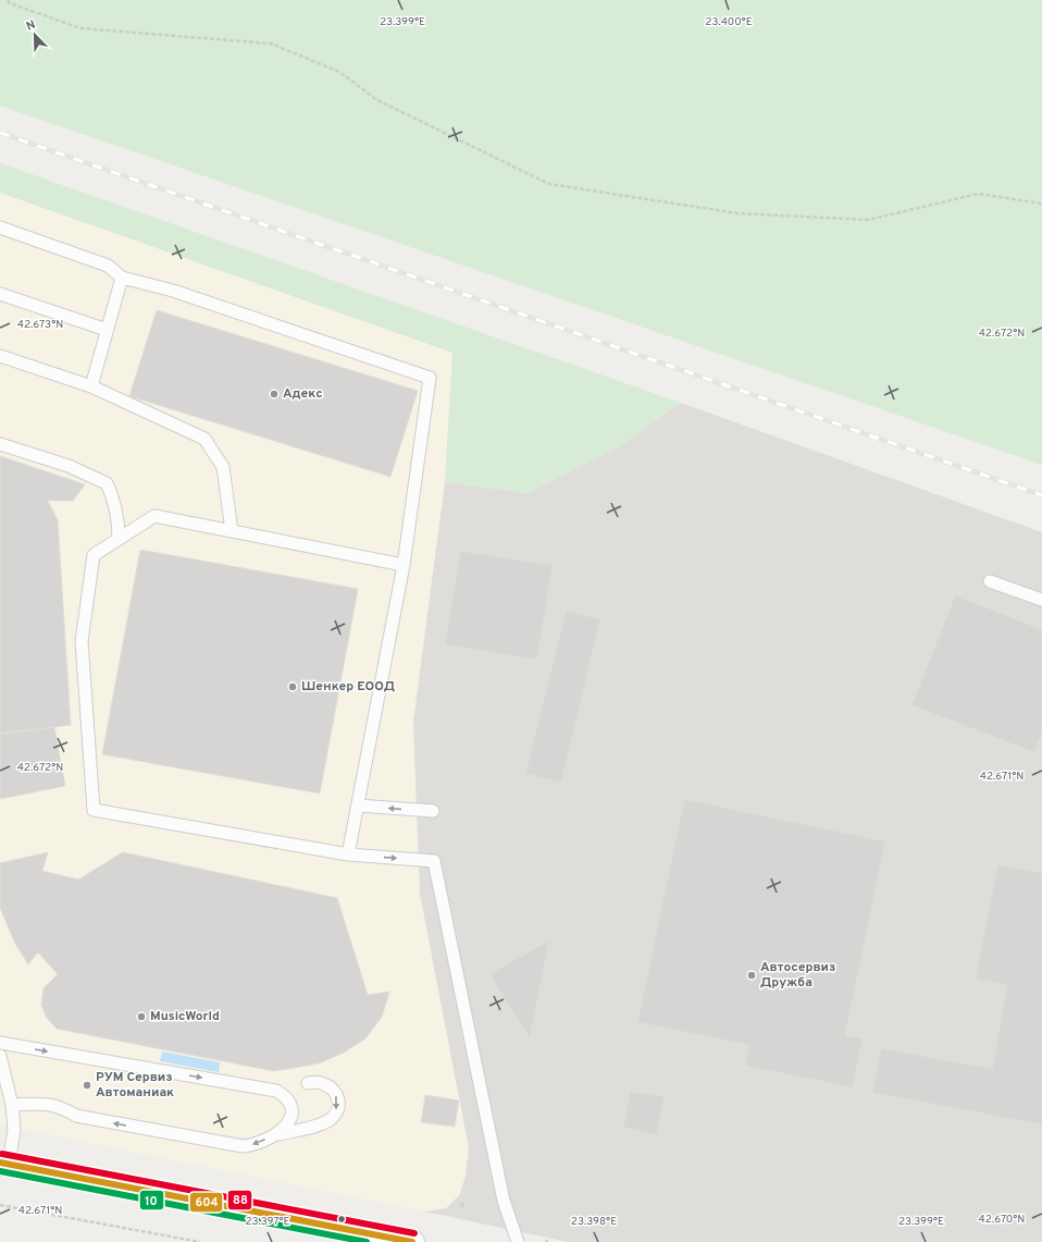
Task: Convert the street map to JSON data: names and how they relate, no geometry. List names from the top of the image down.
{
  "places": [
    "Адекс",
    "Шенкер ЕООД",
    "Автосервиз Дружба",
    "MusicWorld",
    "РУМ Сервиз Автоманиак"
  ],
  "lines": ["transit line 88", "transit line 604", "transit line 10"],
  "north": "top left",
  "coordinates": [
    "23.399°E",
    "23.400°E",
    "42.673°N",
    "42.672°N",
    "42.671°N",
    "42.670°N",
    "23.397°E",
    "23.398°E"
  ]
}
